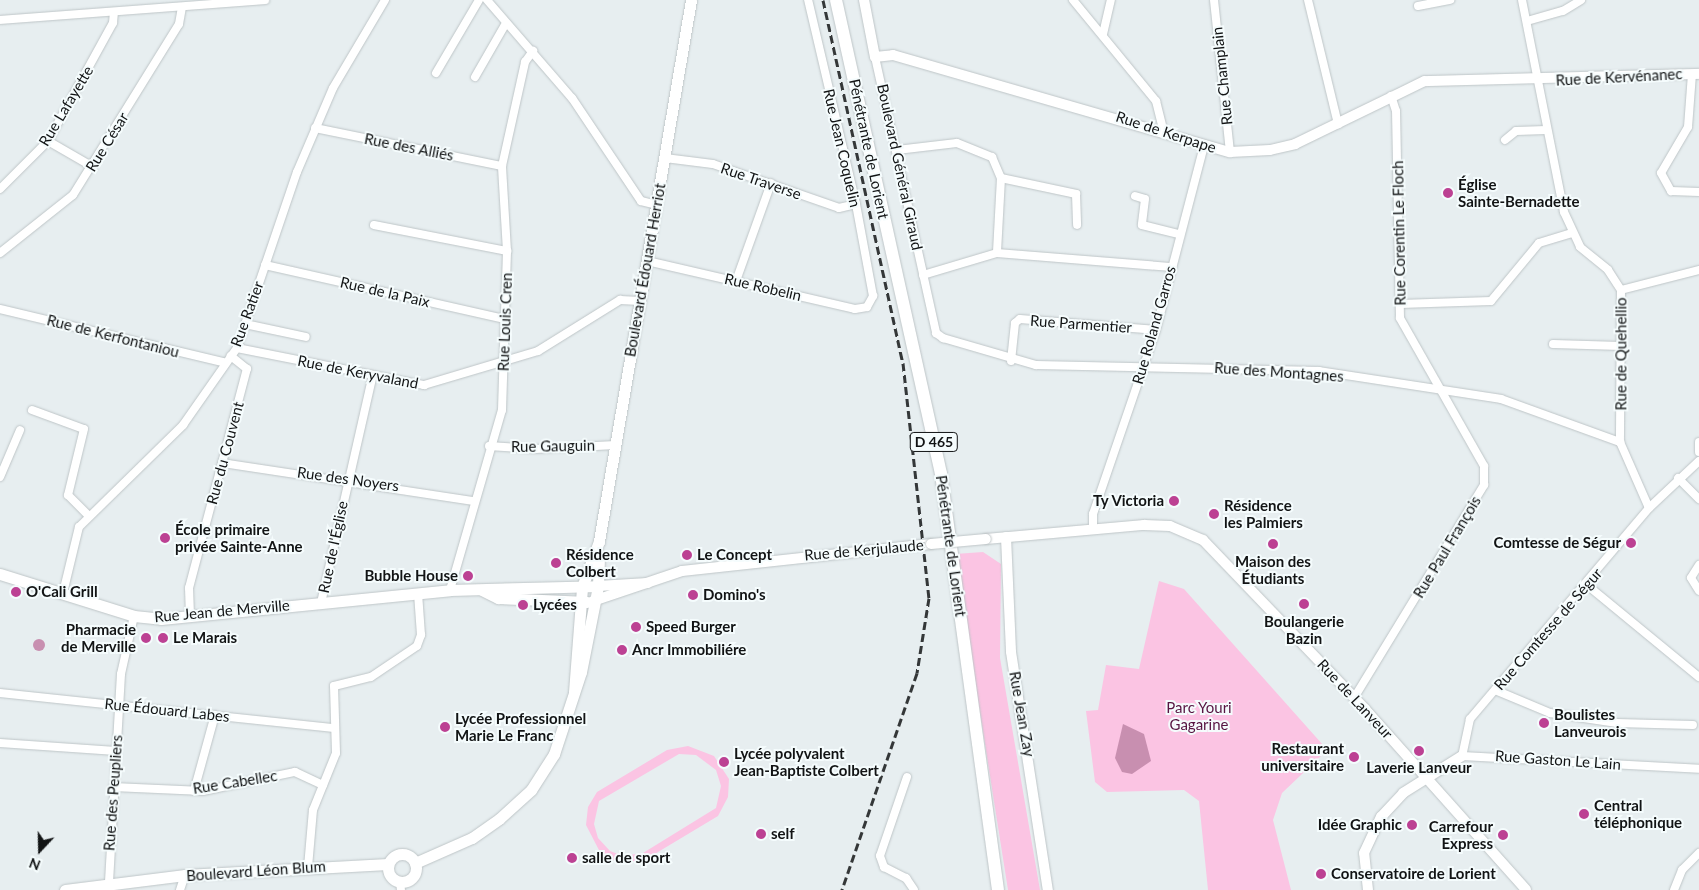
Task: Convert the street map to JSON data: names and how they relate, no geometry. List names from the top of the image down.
{
  "streets": {
    "main road": [
      "Pénétrante de Lorient",
      "Boulevard Édouard Herriot",
      "D 465",
      "Rue de Kerjulaude",
      "Rue Jean de Merville",
      "Boulevard Léon Blum"
    ],
    "street": [
      "Rue Champlain",
      "Rue de Kervénanec",
      "Rue Lafayette",
      "Rue de Kerpape",
      "Rue César",
      "Rue des Alliés",
      "Rue Jean Coquelin",
      "Boulevard Général Giraud",
      "Rue Traverse",
      "Rue Corentin Le Floch",
      "Rue Robelin",
      "Rue de la Paix",
      "Rue Ratier",
      "Rue Louis Cren",
      "Rue Parmentier",
      "Rue Roland Garros",
      "Rue de Kerfontaniou",
      "Rue de Quehellio",
      "Rue de Keryvaland",
      "Rue des Montagnes",
      "Rue Gauguin",
      "Rue du Couvent",
      "Rue des Noyers",
      "Rue de l'Église",
      "Rue Paul François",
      "Rue Comtesse de Ségur",
      "Rue de Lanveur",
      "Rue Édouard Labes",
      "Rue Jean Zay",
      "Rue Gaston Le Lain",
      "Rue Cabellec",
      "Rue des Peupliers"
    ]
  },
  "crossings": [
    ["Rue Champlain", "Rue de Kerpape"],
    ["Rue de Kervénanec", "Rue de Kerpape"],
    ["Rue de Kervénanec", "Rue de Quehellio"],
    ["Rue de Kerpape", "Boulevard Général Giraud"],
    ["Rue de Kerpape", "Rue Corentin Le Floch"],
    ["Rue de Kerpape", "Rue Roland Garros"],
    ["Rue de Kerpape", "Rue de Quehellio"],
    ["Rue des Alliés", "Rue Ratier"],
    ["Rue des Alliés", "Rue Louis Cren"],
    ["Rue Jean Coquelin", "Rue Traverse"],
    ["Rue Jean Coquelin", "Rue Robelin"],
    ["Boulevard Général Giraud", "Rue des Montagnes"],
    ["Rue Traverse", "Boulevard Édouard Herriot"],
    ["Rue Corentin Le Floch", "Rue des Montagnes"],
    ["Rue Corentin Le Floch", "Rue Paul François"],
    ["Boulevard Édouard Herriot", "Rue Robelin"],
    ["Boulevard Édouard Herriot", "Rue de Keryvaland"],
    ["Boulevard Édouard Herriot", "Rue Gauguin"],
    ["Boulevard Édouard Herriot", "Rue de Kerjulaude"],
    ["Rue de la Paix", "Rue Ratier"],
    ["Rue de la Paix", "Rue Louis Cren"],
    ["Rue Ratier", "Rue de Kerfontaniou"],
    ["Rue Ratier", "Rue de Keryvaland"],
    ["Rue Ratier", "Rue du Couvent"],
    ["Rue Ratier", "Rue Jean de Merville"],
    ["Rue Louis Cren", "Rue de Keryvaland"],
    ["Rue Louis Cren", "Rue Gauguin"],
    ["Rue Louis Cren", "Rue des Noyers"],
    ["Rue Louis Cren", "Rue de Kerjulaude"],
    ["Rue Louis Cren", "Rue Jean de Merville"],
    ["Rue Parmentier", "Rue Roland Garros"],
    ["Rue Parmentier", "Rue des Montagnes"],
    ["Rue Roland Garros", "Rue des Montagnes"],
    ["Rue Roland Garros", "Rue de Kerjulaude"],
    ["Rue de Kerfontaniou", "Rue du Couvent"],
    ["Rue de Quehellio", "Rue des Montagnes"],
    ["Rue de Keryvaland", "Rue de l'Église"],
    ["Rue des Montagnes", "Rue Paul François"],
    ["Rue du Couvent", "Rue des Noyers"],
    ["Rue du Couvent", "Rue Jean de Merville"],
    ["Rue des Noyers", "Rue de l'Église"],
    ["Rue de l'Église", "Rue Jean de Merville"],
    ["Rue Paul François", "Rue de Lanveur"],
    ["Rue de Kerjulaude", "Rue Jean de Merville"],
    ["Rue de Kerjulaude", "Rue de Lanveur"],
    ["Rue de Kerjulaude", "Rue Jean Zay"],
    ["Rue Jean de Merville", "Rue des Peupliers"],
    ["Rue Comtesse de Ségur", "Rue Gaston Le Lain"],
    ["Rue Édouard Labes", "Rue des Peupliers"],
    ["Rue Cabellec", "Rue des Peupliers"],
    ["Rue des Peupliers", "Boulevard Léon Blum"]
  ],
  "parks": ["Parc Youri Gagarine"],
  "places": [
    "Église Sainte-Bernadette",
    "Ty Victoria",
    "Résidence les Palmiers",
    "École primaire privée Sainte-Anne",
    "Comtesse de Ségur",
    "Maison des Étudiants",
    "Le Concept",
    "Résidence Colbert",
    "Bubble House",
    "O'Cali Grill",
    "Domino's",
    "Boulangerie Bazin",
    "Lycées",
    "Speed Burger",
    "Pharmacie de Merville",
    "Le Marais",
    "Ancr Immobiliére",
    "Boulistes Lanveurois",
    "Lycée Professionnel Marie Le Franc",
    "Laverie Lanveur",
    "Restaurant universitaire",
    "Lycée polyvalent Jean-Baptiste Colbert",
    "Central téléphonique",
    "Idée Graphic",
    "self",
    "Carrefour Express",
    "salle de sport",
    "Conservatoire de Lorient"
  ],
  "north": "bottom"
}
